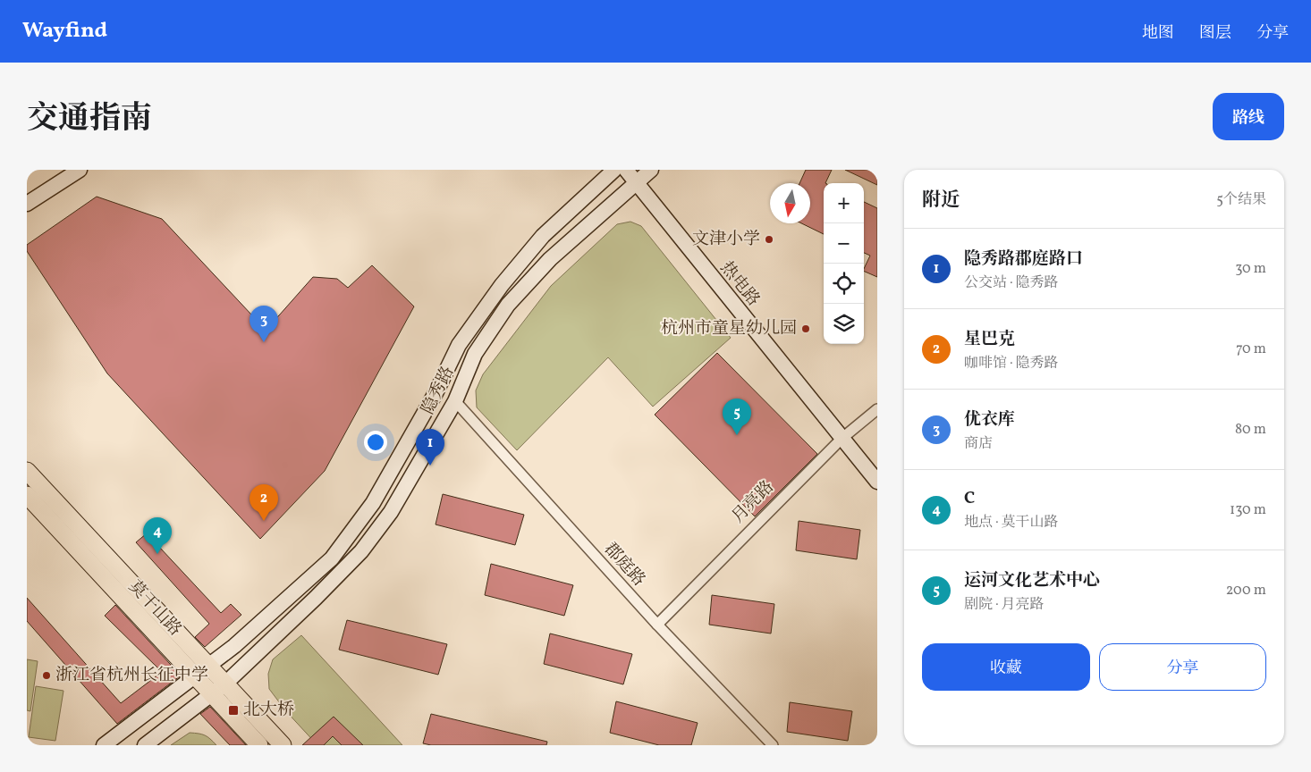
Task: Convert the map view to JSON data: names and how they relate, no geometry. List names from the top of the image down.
{
  "streets": {
    "main road": ["热电路", "隐秀路", "莫干山路"],
    "street": ["月亮路", "郡庭路"]
  },
  "crossings": [
    ["热电路", "隐秀路"],
    ["热电路", "月亮路"],
    ["隐秀路", "郡庭路"],
    ["隐秀路", "莫干山路"],
    ["月亮路", "郡庭路"]
  ],
  "places": {
    "other": ["文津小学", "杭州市童星幼儿园", "浙江省杭州长征中学"],
    "transit": ["北大桥"]
  },
  "north": "bottom",
  "page": {
    "header": "Wayfind",
    "nav": ["地图", "图层", "分享"],
    "title": "交通指南",
    "buttons": [
      "路线",
      ["收藏", "分享"]
    ],
    "heading": ["附近", "5个结果"],
    "map_buttons": ["+", "−"],
    "list": [
      {
        "mark": "1",
        "name": "隐秀路郡庭路口",
        "note": "公交站 · 隐秀路",
        "value": "30 m"
      },
      {
        "mark": "2",
        "name": "星巴克",
        "note": "咖啡馆 · 隐秀路",
        "value": "70 m"
      },
      {
        "mark": "3",
        "name": "优衣库",
        "note": "商店",
        "value": "80 m"
      },
      {
        "mark": "4",
        "name": "C",
        "note": "地点 · 莫干山路",
        "value": "130 m"
      },
      {
        "mark": "5",
        "name": "运河文化艺术中心",
        "note": "剧院 · 月亮路",
        "value": "200 m"
      }
    ],
    "pins": [
      "3",
      "5",
      "1",
      "2",
      "4"
    ]
  }
}
